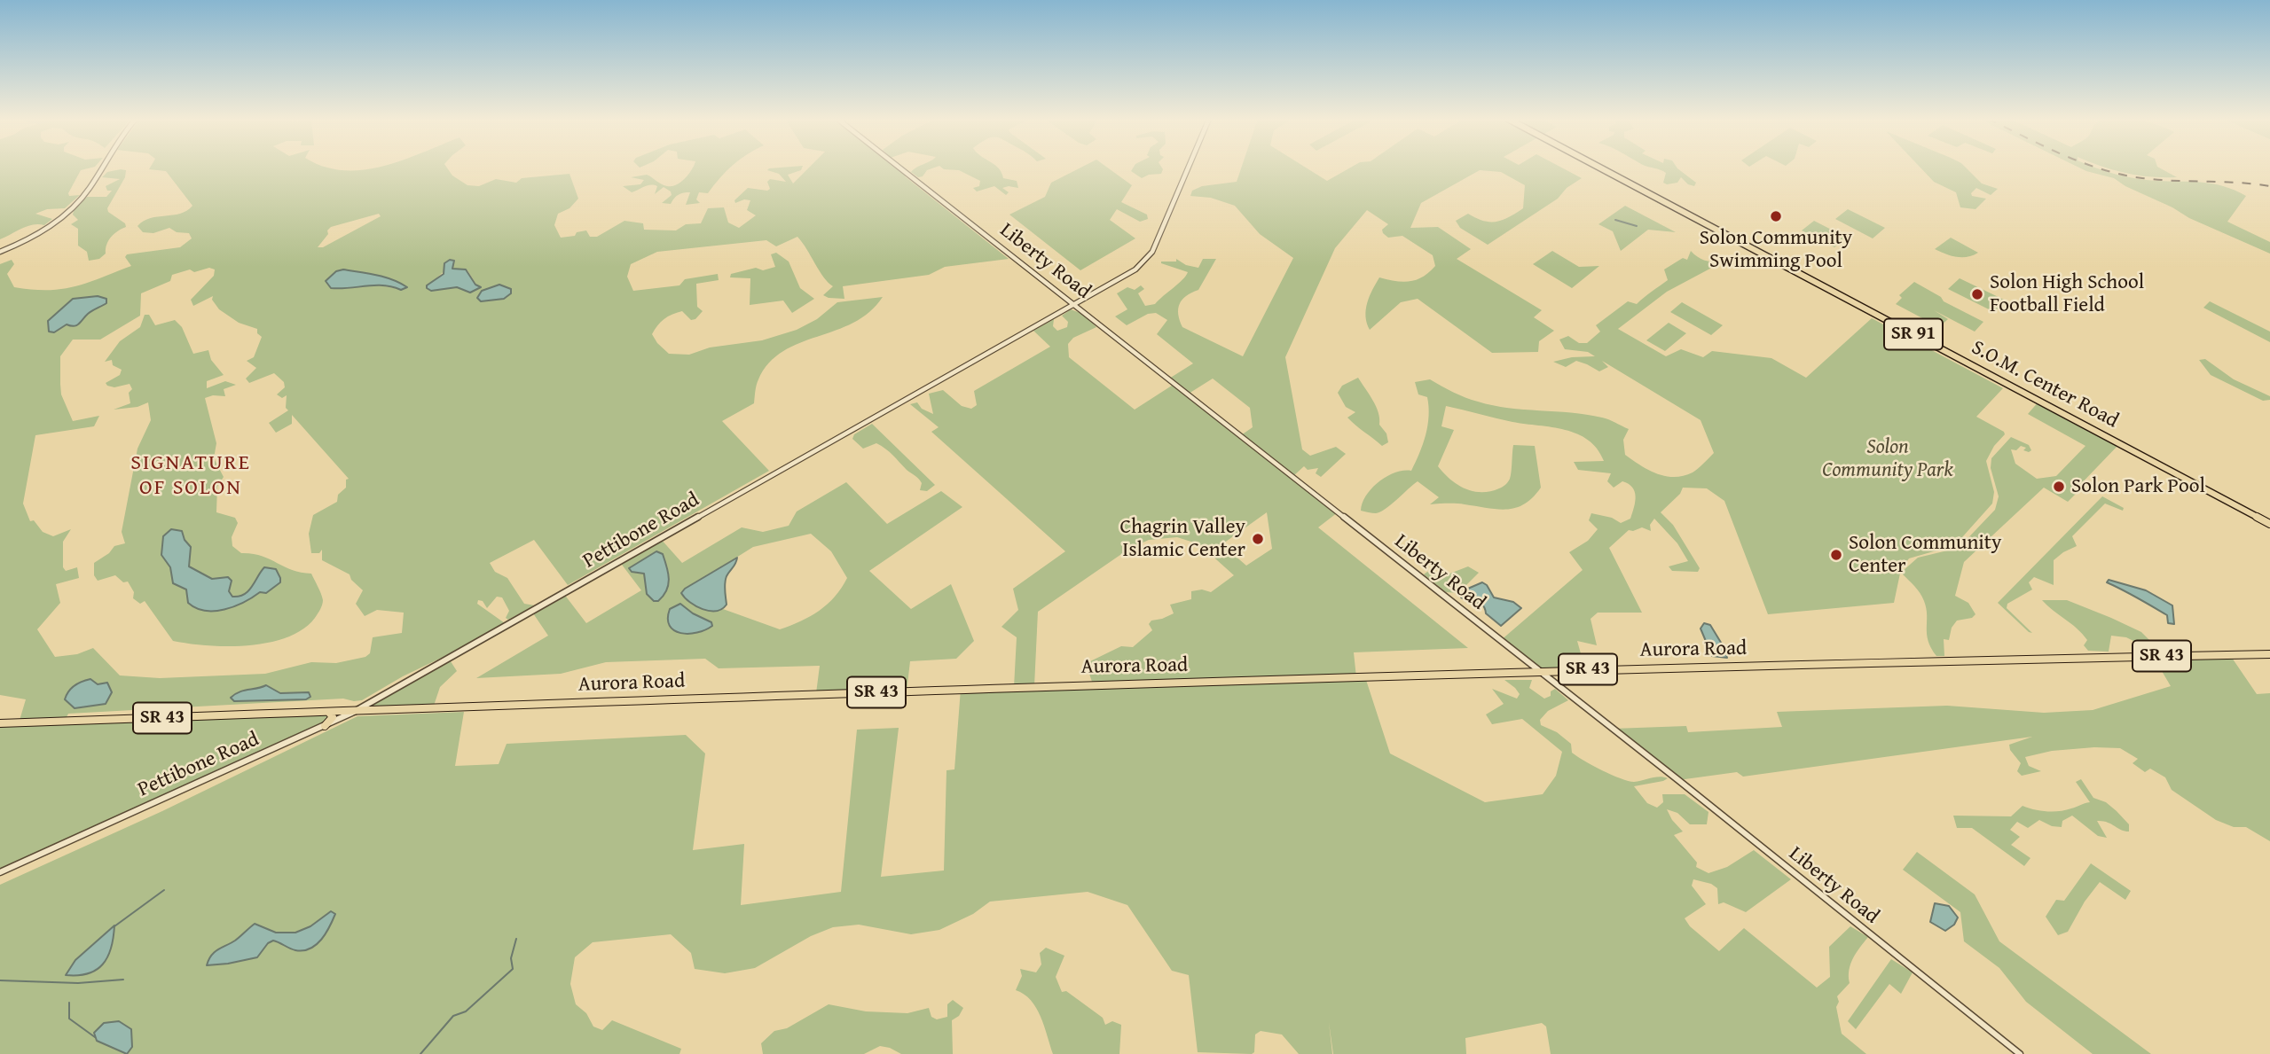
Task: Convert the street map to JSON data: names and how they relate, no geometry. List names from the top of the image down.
{
  "streets": {
    "main road": [
      "SR 91",
      "S.O.M. Center Road",
      "Aurora Road",
      "SR 43"
    ],
    "street": ["Liberty Road", "Pettibone Road"]
  },
  "crossings": [
    ["Liberty Road", "Pettibone Road"],
    ["Liberty Road", "Aurora Road"],
    ["Pettibone Road", "Aurora Road"]
  ],
  "districts": ["SIGNATURE OF SOLON"],
  "parks": ["Solon Community Park"],
  "places": [
    "Solon Community Swimming Pool",
    "Solon High School Football Field",
    "Solon Park Pool",
    "Chagrin Valley Islamic Center",
    "Solon Community Center"
  ]
}
